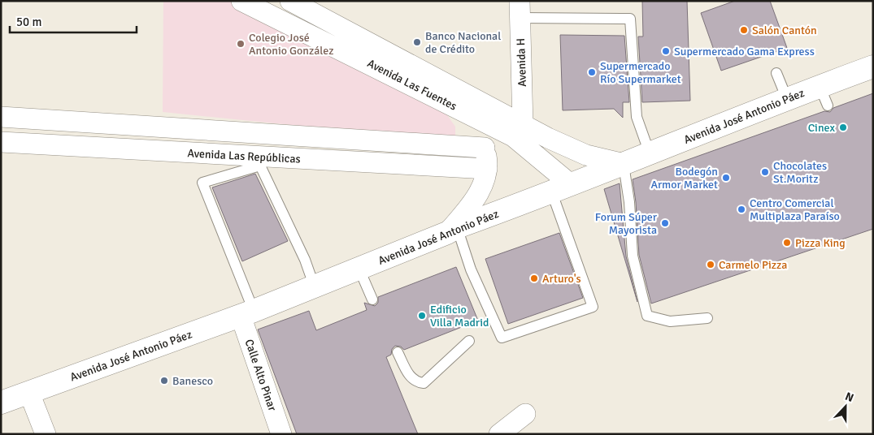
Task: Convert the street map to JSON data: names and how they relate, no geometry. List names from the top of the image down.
{
  "streets": {
    "main road": ["Avenida José Antonio Páez"],
    "street": [
      "Avenida H",
      "Avenida Las Fuentes",
      "Avenida Las Repúblicas",
      "Calle Alto Pinar"
    ]
  },
  "crossings": [
    ["Avenida H", "Avenida Las Fuentes"],
    ["Avenida Las Fuentes", "Avenida José Antonio Páez"],
    ["Avenida José Antonio Páez", "Calle Alto Pinar"]
  ],
  "places": [
    "Salón Cantón",
    "Banco Nacional de Crédito",
    "Colegio José Antonio González",
    "Supermercado Gama Express",
    "Supermercado Río Supermarket",
    "Cinex",
    "Chocolates St.Moritz",
    "Bodegón Armor Market",
    "Centro Comercial Multiplaza Paraíso",
    "Forum Súper Mayorista",
    "Pizza King",
    "Carmelo Pizza",
    "Arturo's",
    "Edificio Villa Madrid",
    "Banesco"
  ],
  "scale_bar": "50 m",
  "north": "top"
}
